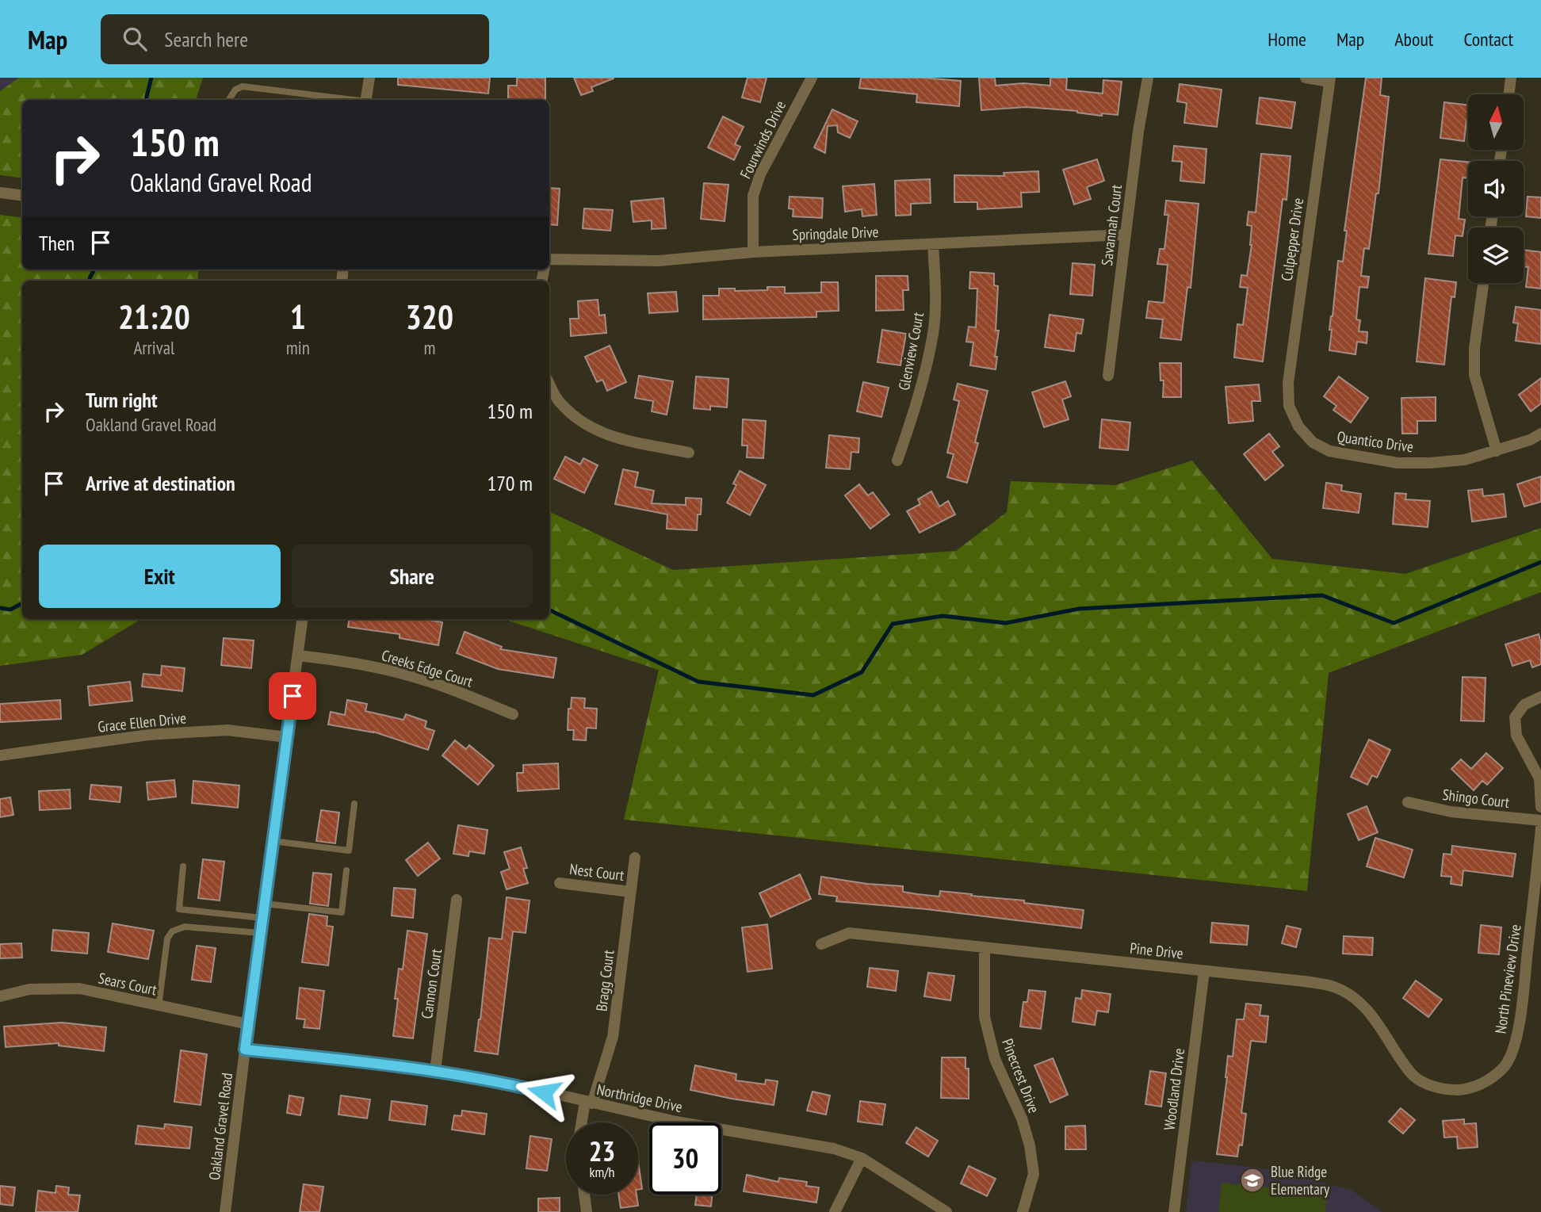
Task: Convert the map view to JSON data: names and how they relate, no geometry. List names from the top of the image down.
{
  "streets": {
    "street": [
      "Fourwinds Drive",
      "Savannah Court",
      "Springdale Drive",
      "Culpepper Drive",
      "Glenview Court",
      "Quantico Drive",
      "Creeks Edge Court",
      "Grace Ellen Drive",
      "Shingo Court",
      "Nest Court",
      "Pine Drive",
      "North Pineview Drive",
      "Bragg Court",
      "Sears Court",
      "Cannon Court",
      "Pinecrest Drive",
      "Woodland Drive",
      "Northridge Drive",
      "Oakland Gravel Road"
    ]
  },
  "crossings": [
    ["Fourwinds Drive", "Springdale Drive"],
    ["Savannah Court", "Springdale Drive"],
    ["Springdale Drive", "Glenview Court"],
    ["Culpepper Drive", "Quantico Drive"],
    ["Creeks Edge Court", "Oakland Gravel Road"],
    ["Grace Ellen Drive", "Oakland Gravel Road"],
    ["Nest Court", "Bragg Court"],
    ["Pine Drive", "North Pineview Drive"],
    ["Pine Drive", "Pinecrest Drive"],
    ["Pine Drive", "Woodland Drive"],
    ["Bragg Court", "Northridge Drive"],
    ["Sears Court", "Oakland Gravel Road"],
    ["Cannon Court", "Northridge Drive"],
    ["Northridge Drive", "Oakland Gravel Road"]
  ],
  "places": {
    "school or university": ["Blue Ridge Elementary"]
  },
  "north": "top",
  "page": {
    "header": "Map",
    "search": "Search here",
    "nav": [
      "Home",
      "Map",
      "About",
      "Contact"
    ],
    "turn": ["150 m", "Oakland Gravel Road"],
    "then": "Then",
    "eta": [
      "21:20",
      "Arrival",
      "1",
      "min",
      "320",
      "m"
    ],
    "list": [
      {
        "name": "Turn right",
        "note": "Oakland Gravel Road",
        "value": "150 m"
      },
      {
        "name": "Arrive at destination",
        "value": "170 m"
      }
    ],
    "buttons": ["Exit", "Share"],
    "speed": "23 km/h",
    "limit": "30"
  }
}
